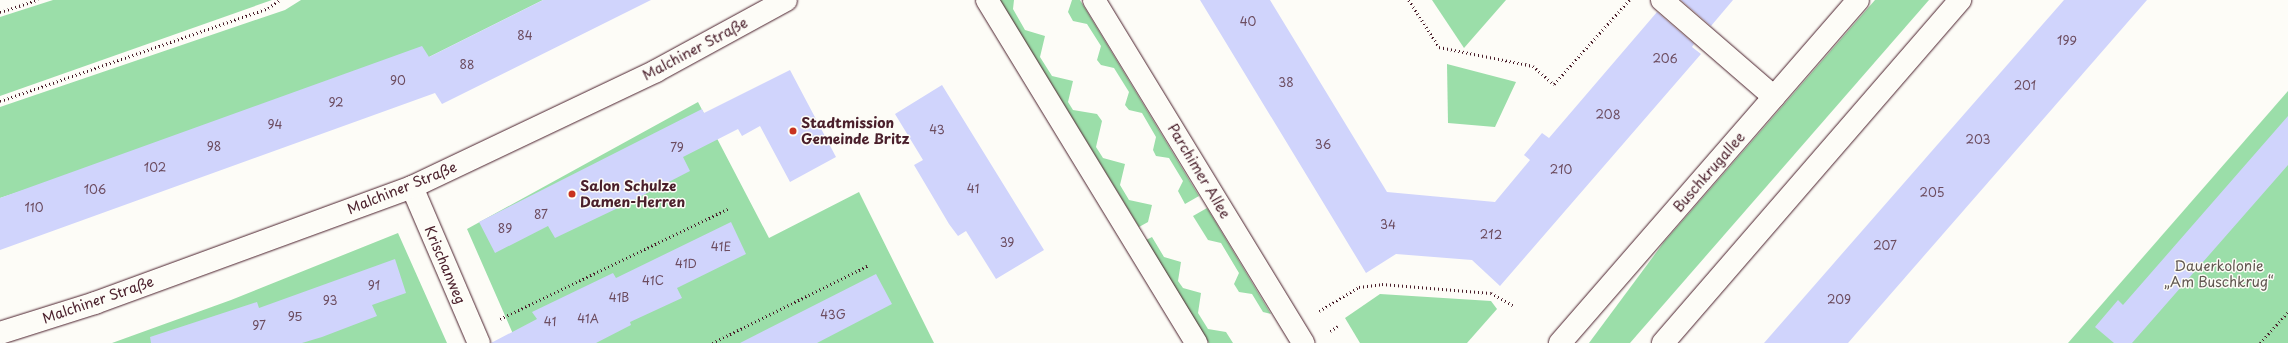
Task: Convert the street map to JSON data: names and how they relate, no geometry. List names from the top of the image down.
{
  "streets": {
    "street": [
      "Malchiner Straße",
      "Parchimer Allee",
      "Buschkrugallee",
      "Krischanweg"
    ]
  },
  "crossings": [
    ["Malchiner Straße", "Krischanweg"]
  ],
  "parks": ["Dauerkolonie „Am Buschkrug“"],
  "places": ["Stadtmission Gemeinde Britz", "Salon Schulze Damen-Herren"],
  "house_numbers": [
    "40",
    "84",
    "199",
    "206",
    "88",
    "90",
    "38",
    "201",
    "92",
    "208",
    "94",
    "43",
    "203",
    "36",
    "98",
    "79",
    "102",
    "210",
    "41",
    "106",
    "205",
    "110",
    "87",
    "34",
    "89",
    "212",
    "39",
    "207",
    "41E",
    "41D",
    "41C",
    "91",
    "41B",
    "209",
    "93",
    "43G",
    "95",
    "41A",
    "41",
    "97"
  ]
}
